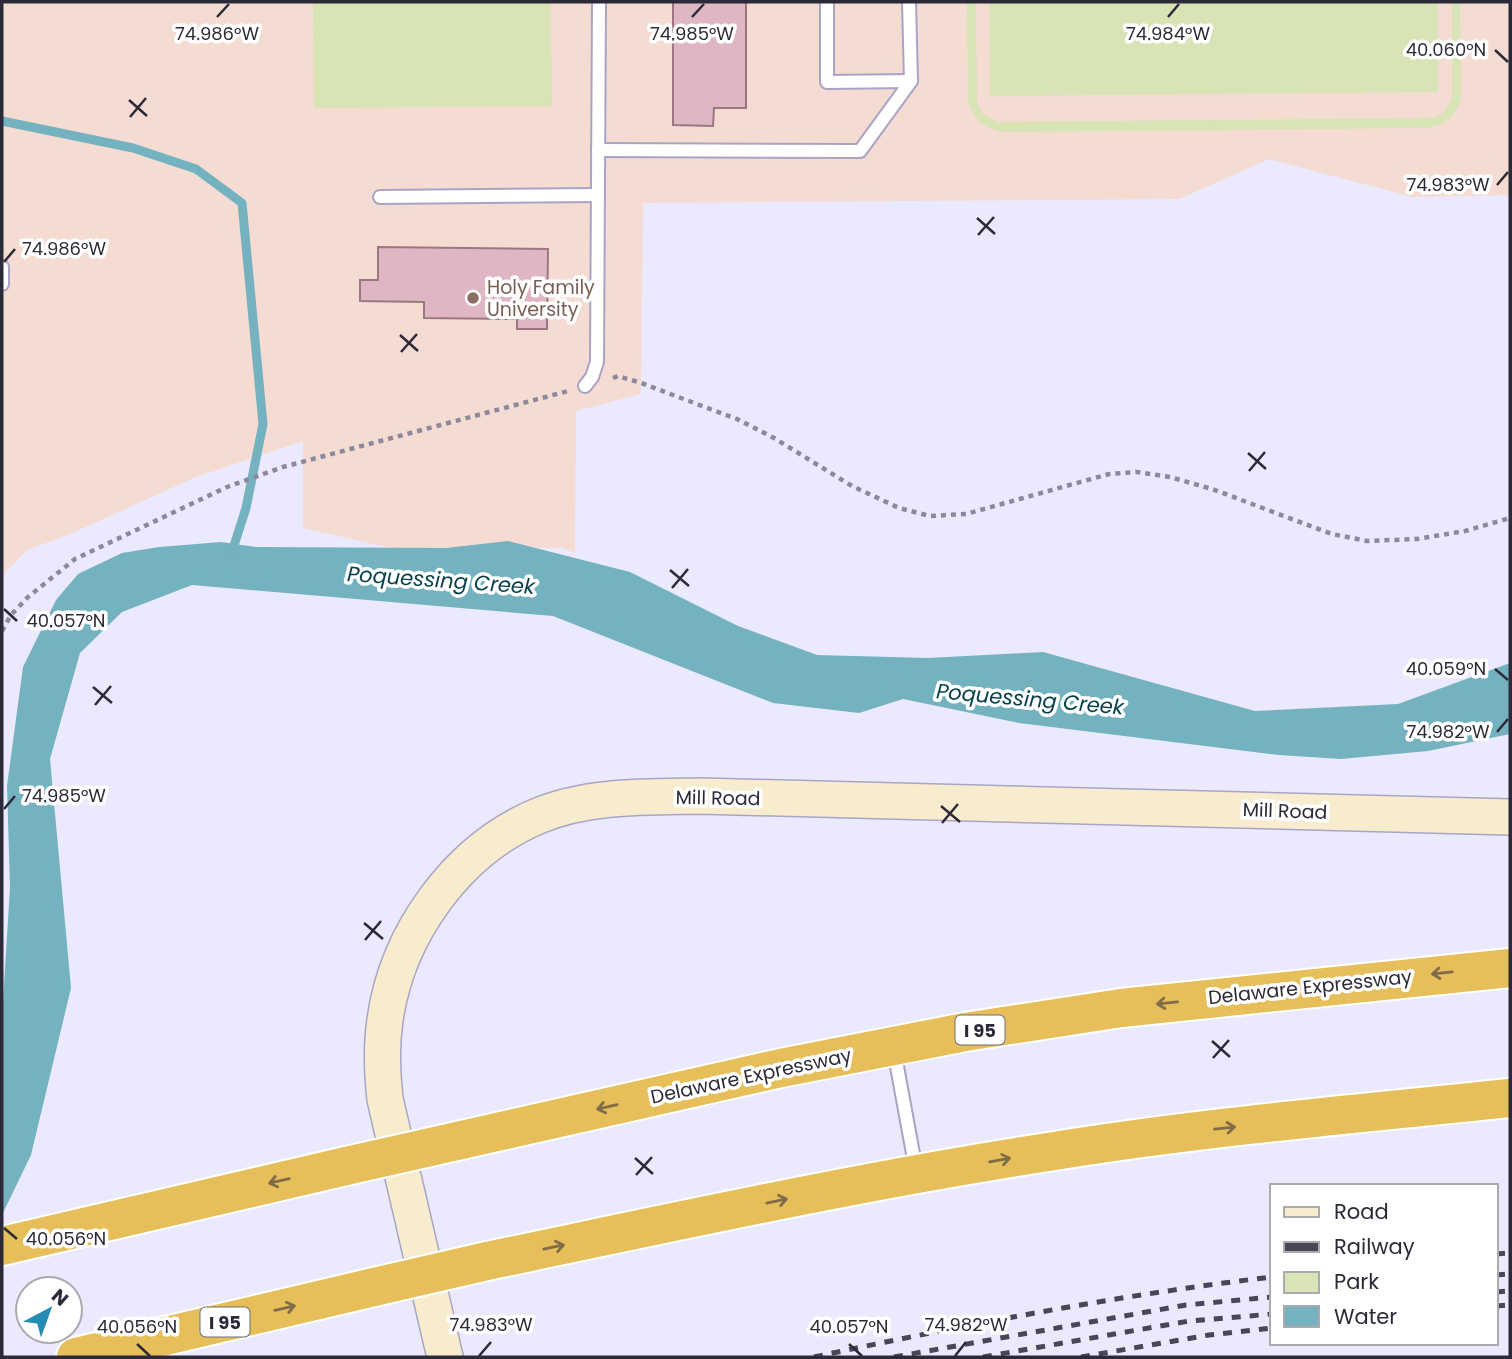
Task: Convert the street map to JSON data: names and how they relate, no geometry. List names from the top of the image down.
{
  "streets": {
    "highway": ["Delaware Expressway", "I 95"],
    "street": ["Mill Road"]
  },
  "water": ["Poquessing Creek"],
  "places": ["Holy Family University"],
  "legend": [
    "Road",
    "Railway",
    "Park",
    "Water"
  ],
  "north": "top right",
  "coordinates": [
    "74.986°W",
    "74.984°W",
    "74.985°W",
    "40.060°N",
    "74.983°W",
    "40.057°N",
    "40.059°N",
    "74.982°W",
    "40.056°N"
  ]
}
